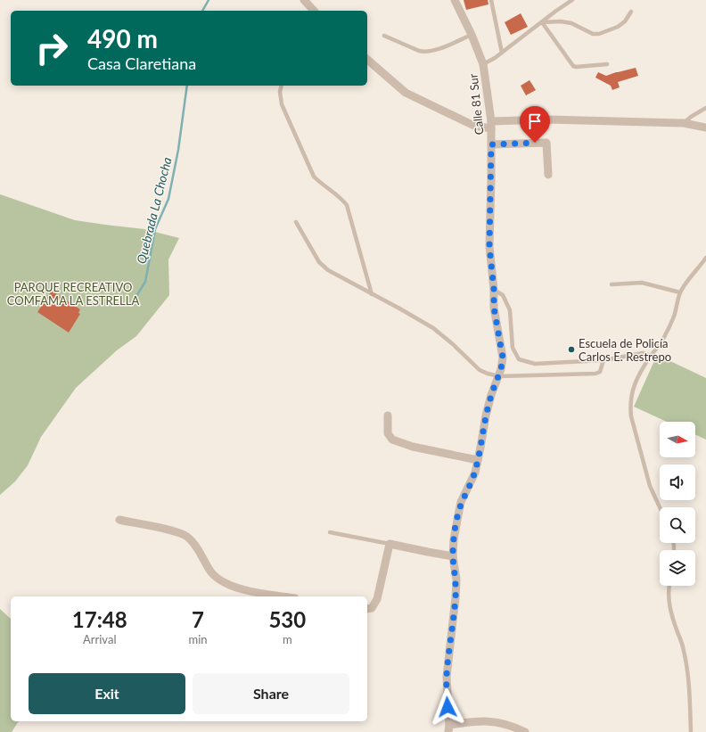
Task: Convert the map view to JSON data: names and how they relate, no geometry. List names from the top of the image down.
{
  "streets": {
    "street": ["Calle 81 Sur"]
  },
  "water": ["Quebrada La Chocha"],
  "parks": ["PARQUE RECREATIVO COMFAMA LA ESTRELLA"],
  "places": ["Escuela de Policía Carlos E. Restrepo"],
  "north": "right",
  "page": {
    "turn": ["490 m", "Casa Claretiana"],
    "eta": [
      "17:48",
      "Arrival",
      "7",
      "min",
      "530",
      "m"
    ],
    "buttons": ["Exit", "Share"]
  }
}
